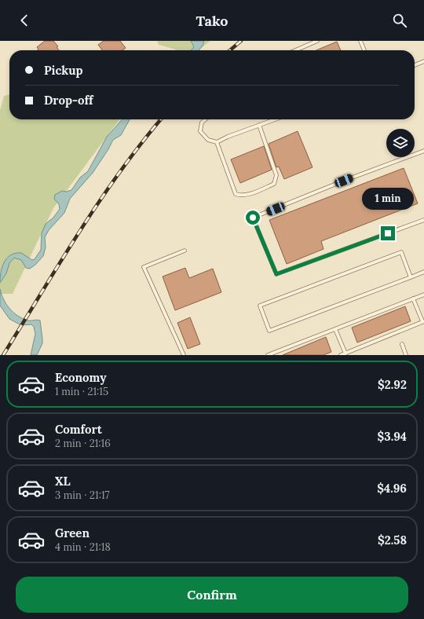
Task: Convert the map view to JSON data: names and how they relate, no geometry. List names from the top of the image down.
{
  "page": {
    "header": "Tako",
    "banner": ["Pickup", "Drop-off"],
    "bubble": "1 min",
    "list": [
      {
        "name": "Economy",
        "note": "1 min · 21:15",
        "value": "$2.92"
      },
      {
        "name": "Comfort",
        "note": "2 min · 21:16",
        "value": "$3.94"
      },
      {
        "name": "XL",
        "note": "3 min · 21:17",
        "value": "$4.96"
      },
      {
        "name": "Green",
        "note": "4 min · 21:18",
        "value": "$2.58"
      }
    ],
    "buttons": "Confirm"
  }
}
